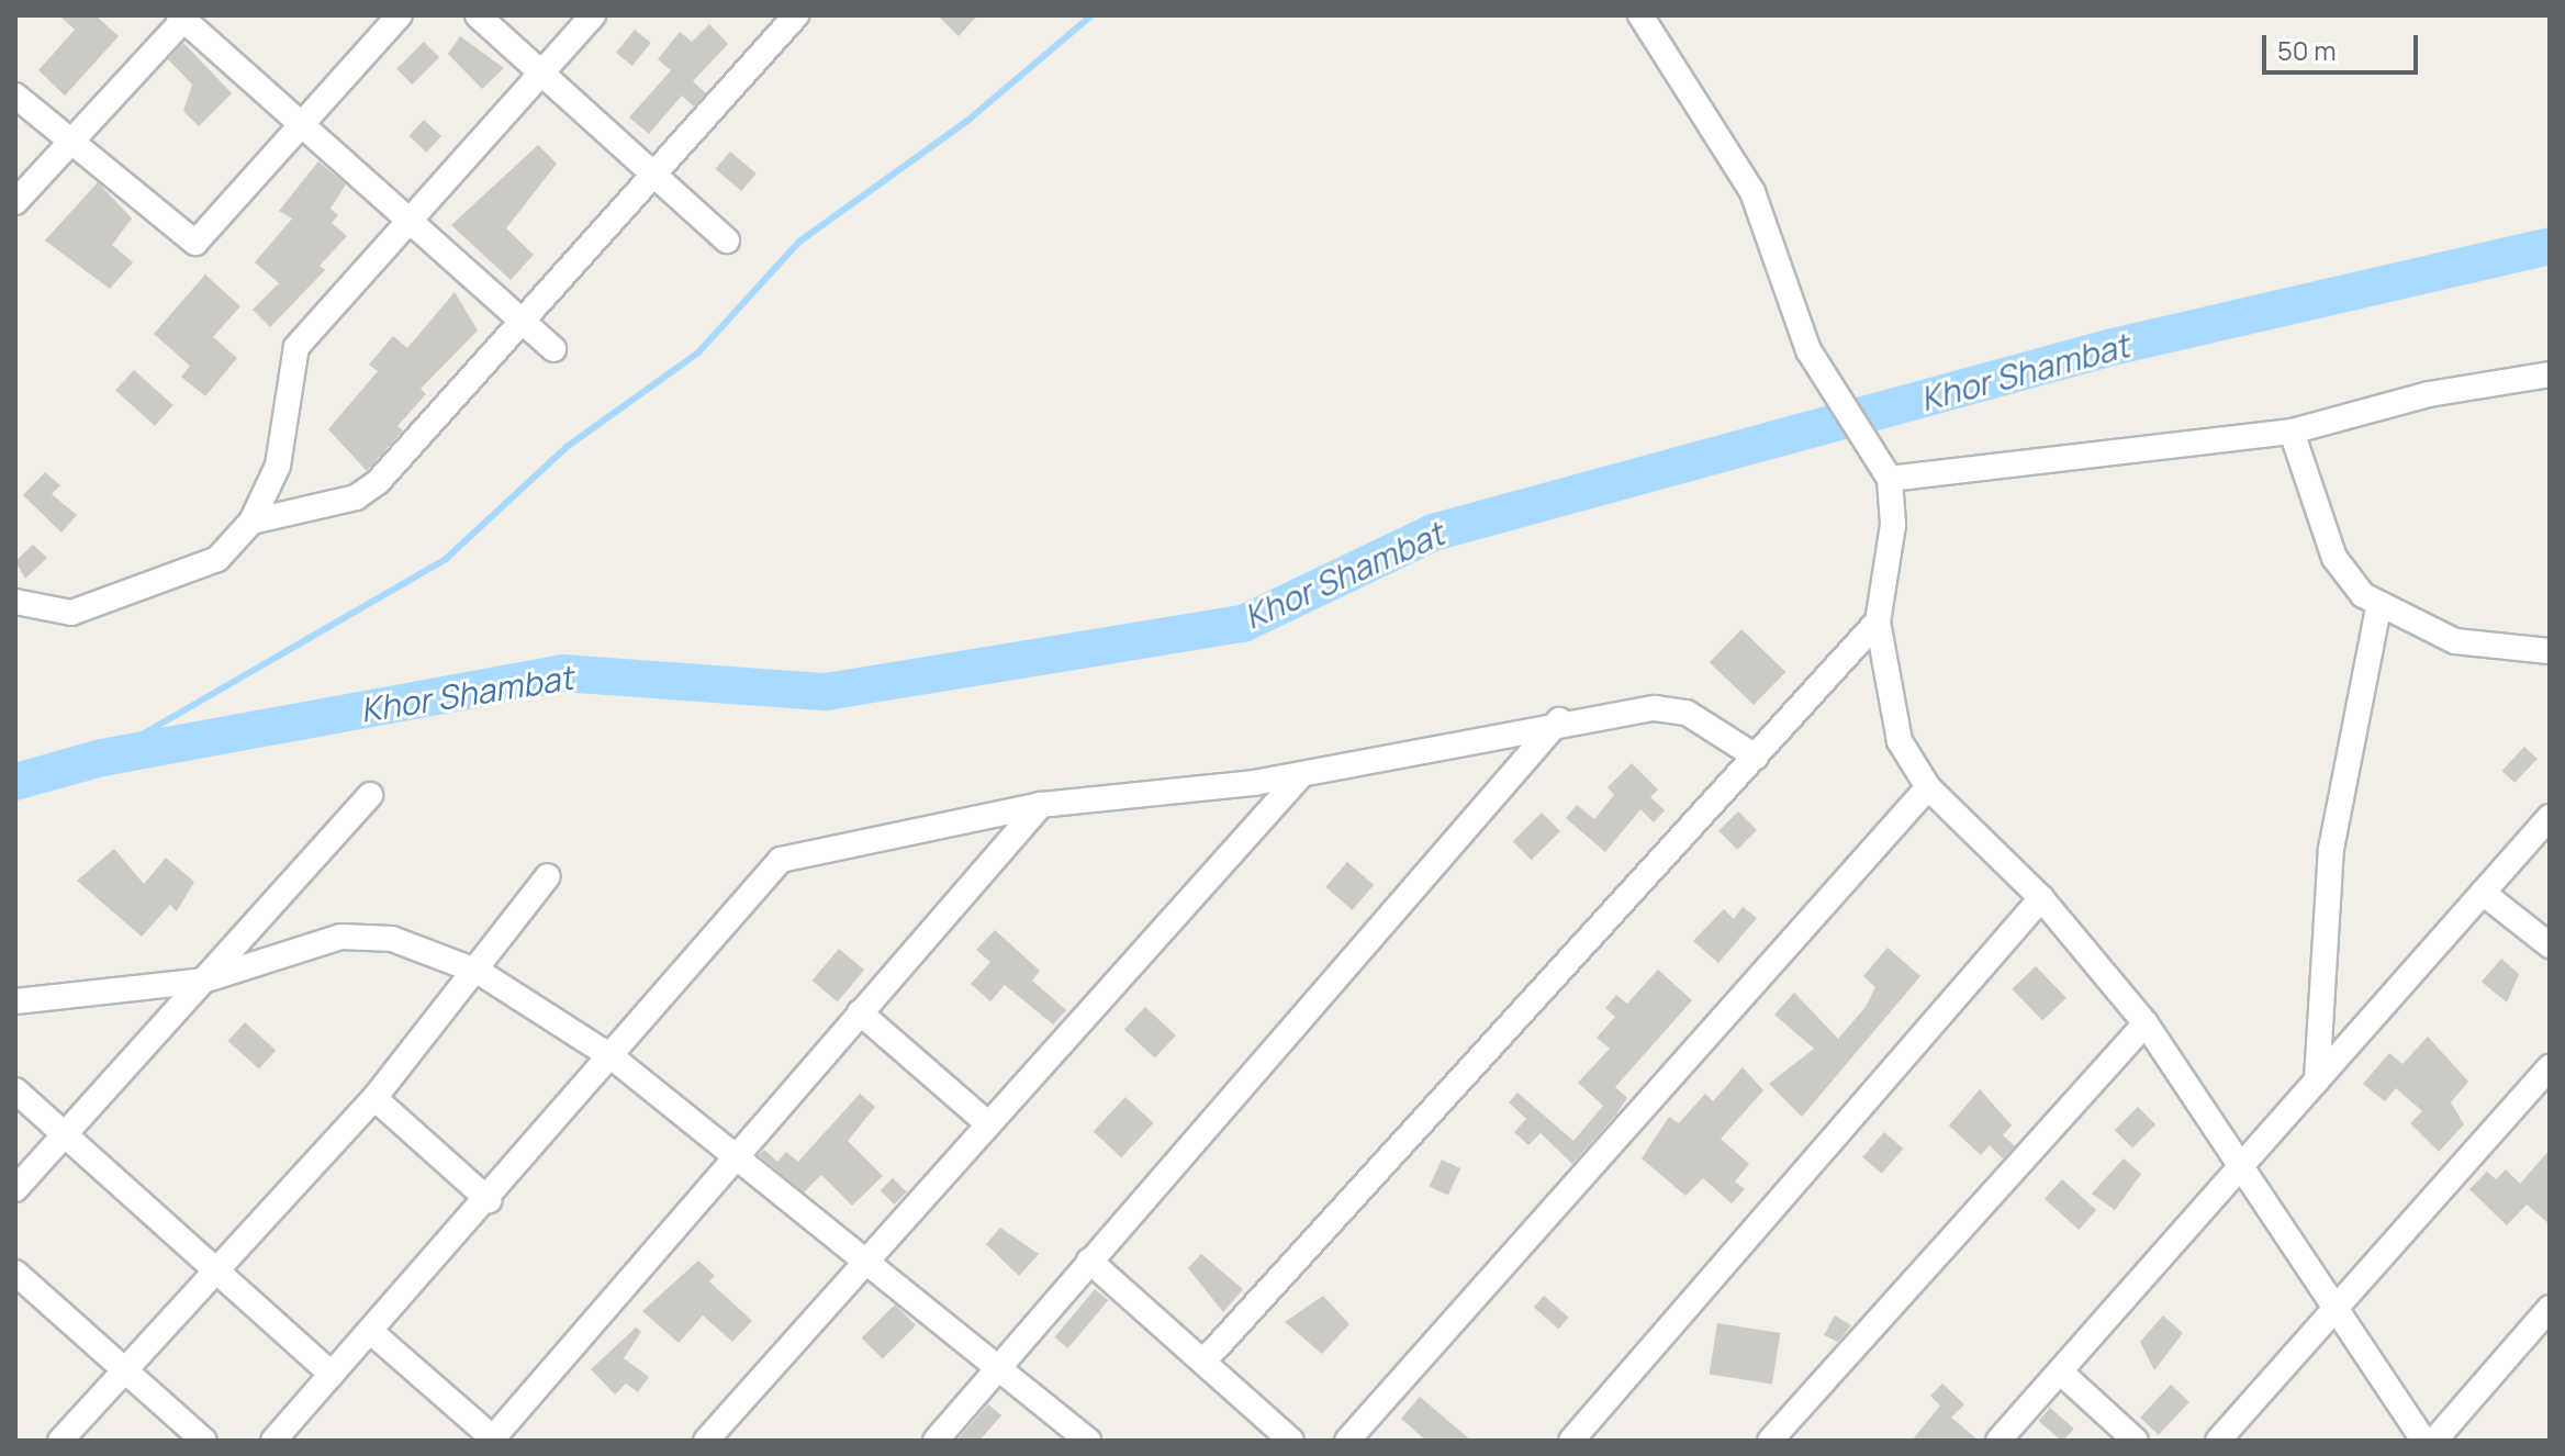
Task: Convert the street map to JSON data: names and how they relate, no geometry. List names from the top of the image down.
{
  "water": ["Khor Shambat"],
  "scale_bar": "50 m"
}
